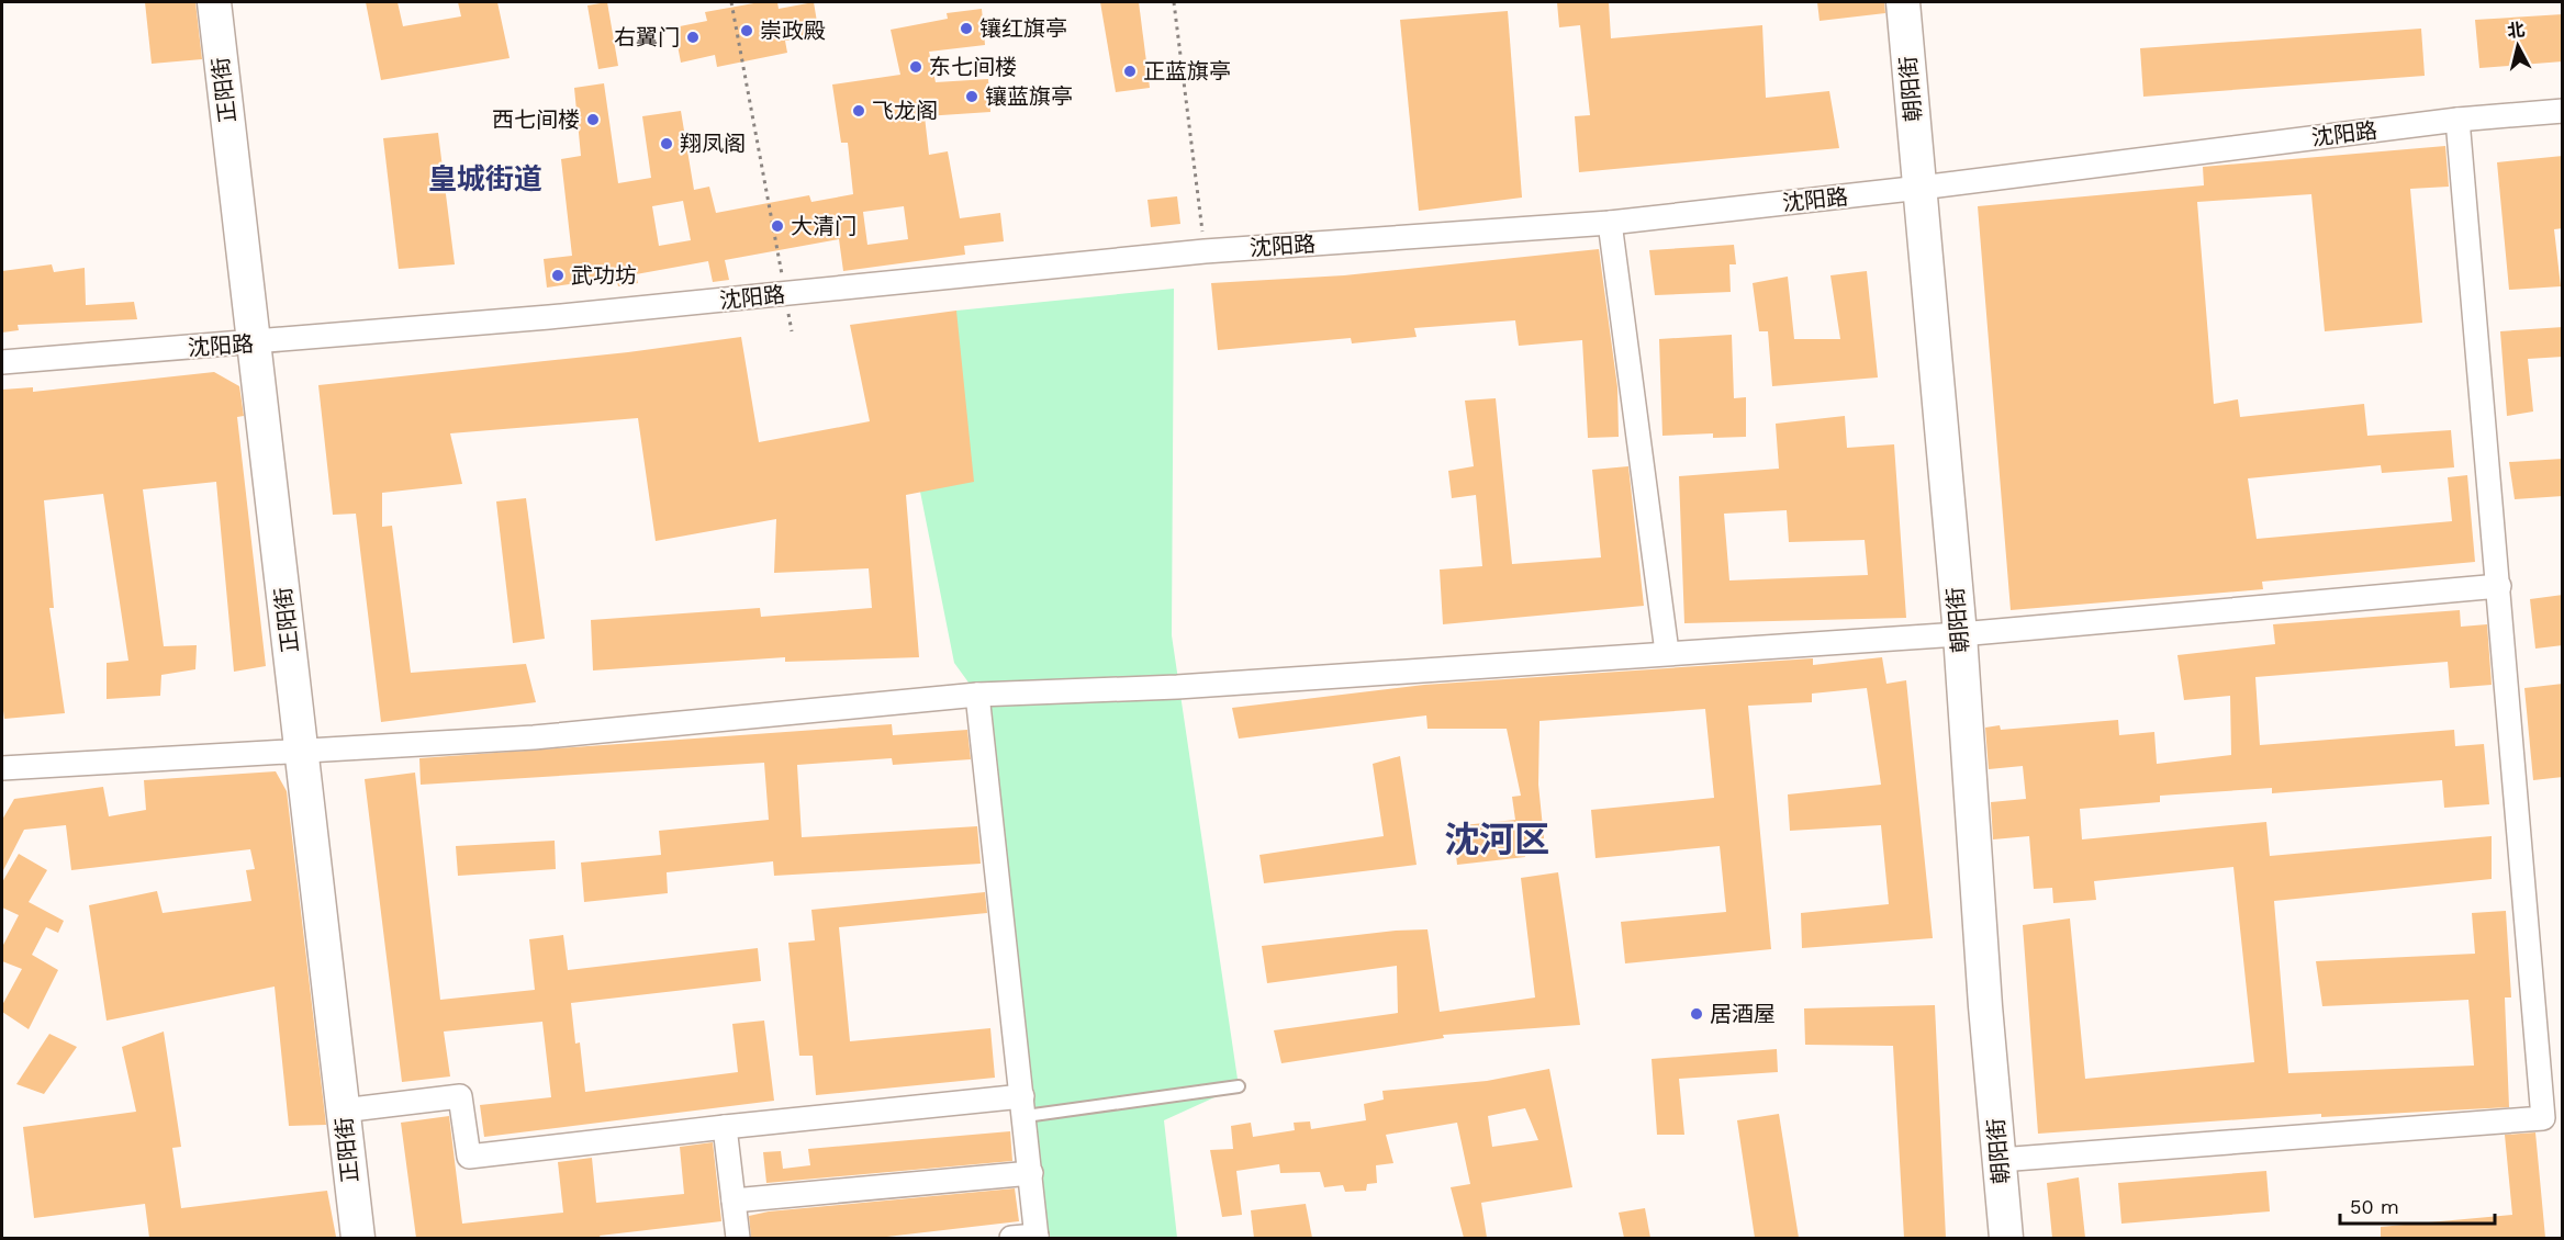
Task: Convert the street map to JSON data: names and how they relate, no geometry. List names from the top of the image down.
{
  "streets": {
    "street": ["朝阳街", "正阳街", "沈阳路"]
  },
  "crossings": [
    ["朝阳街", "沈阳路"],
    ["正阳街", "沈阳路"]
  ],
  "districts": ["皇城街道", "沈河区"],
  "places": [
    "镶红旗亭",
    "崇政殿",
    "右翼门",
    "东七间楼",
    "正蓝旗亭",
    "镶蓝旗亭",
    "飞龙阁",
    "西七间楼",
    "翔凤阁",
    "大清门",
    "武功坊",
    "居酒屋"
  ],
  "scale_bar": "50 m",
  "north": "top"
}
